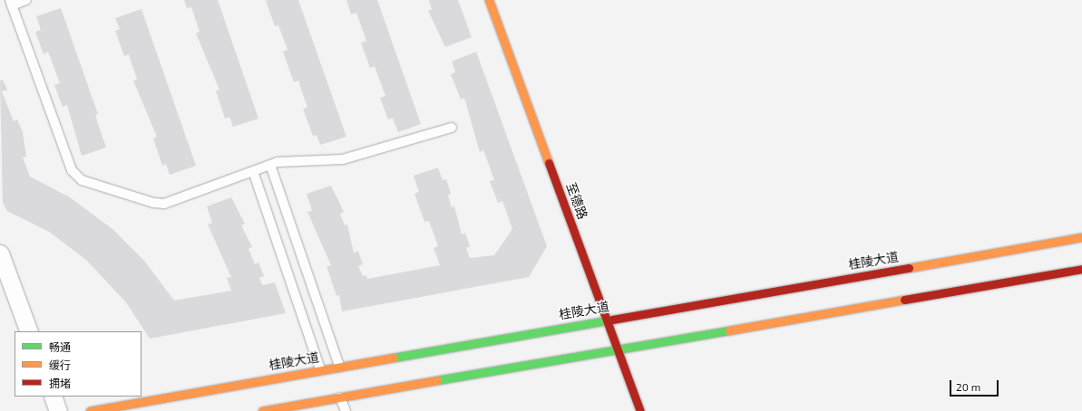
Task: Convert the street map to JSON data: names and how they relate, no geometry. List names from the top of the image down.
{
  "streets": {
    "main road": ["至德路", "桂陵大道"]
  },
  "crossings": [
    ["至德路", "桂陵大道"]
  ],
  "legend": ["畅通", "缓行", "拥堵"],
  "scale_bar": "20 m"
}
